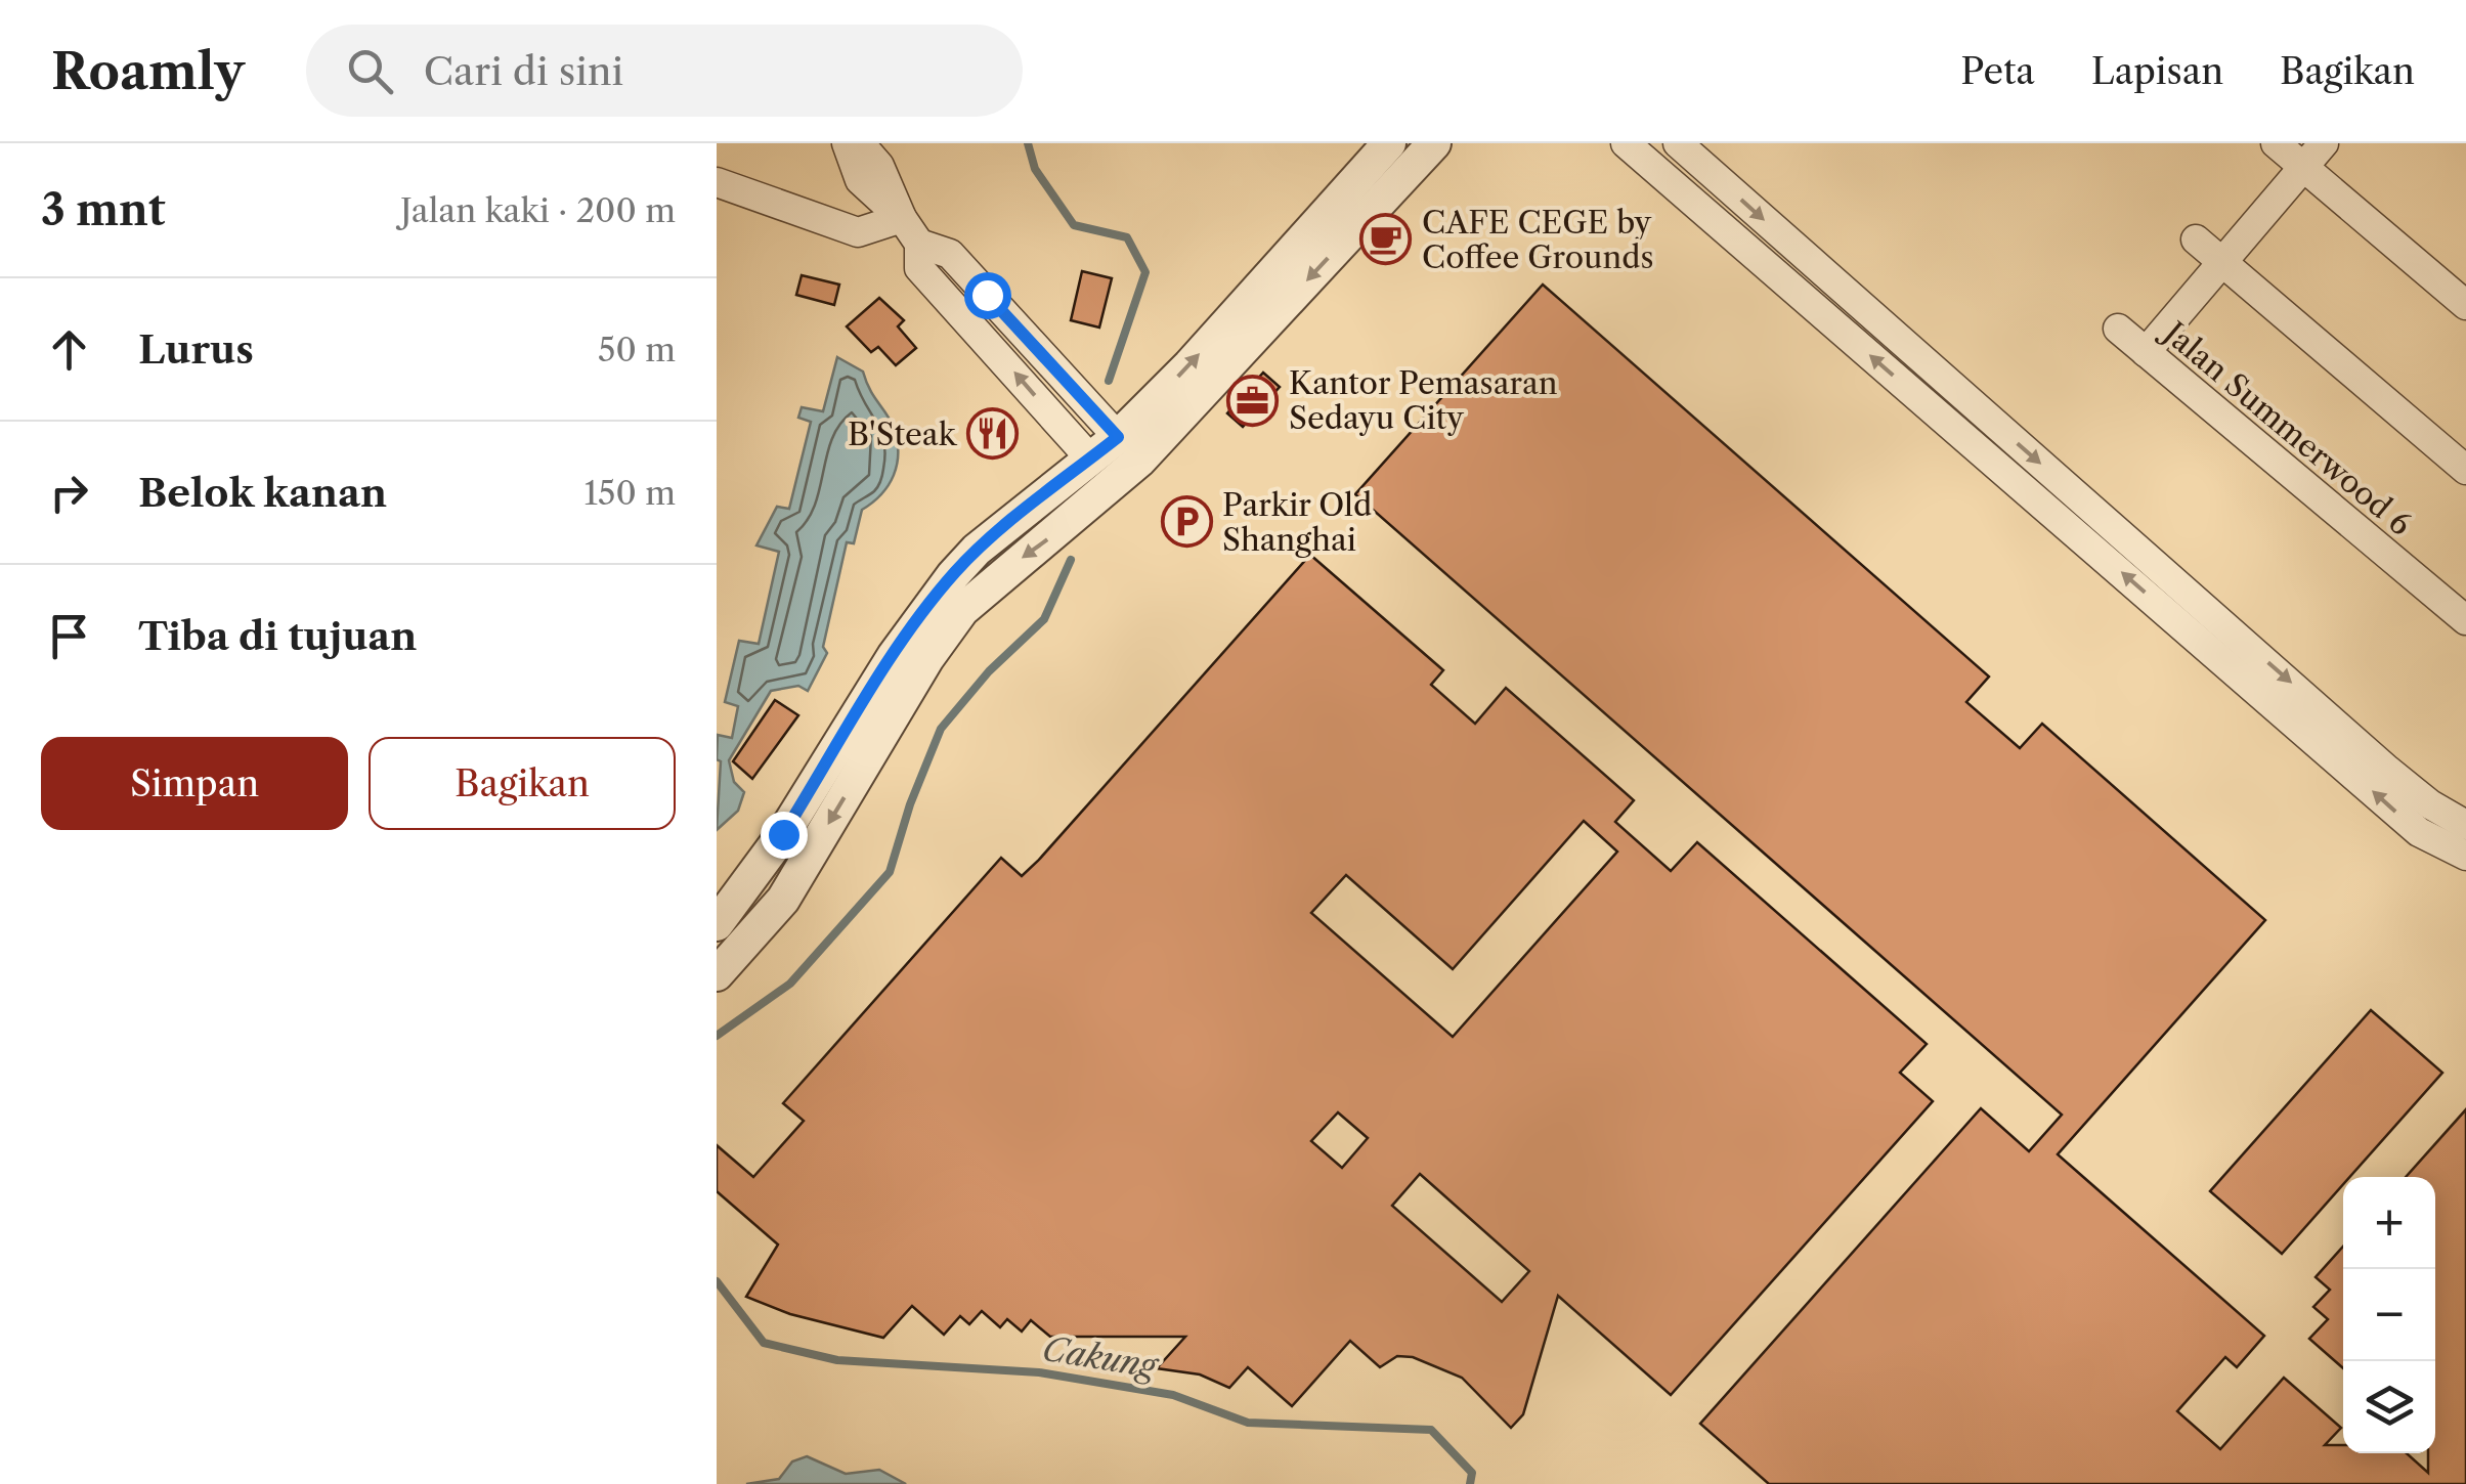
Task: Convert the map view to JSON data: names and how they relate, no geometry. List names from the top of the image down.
{
  "streets": {
    "street": ["Jalan Summerwood 6"]
  },
  "water": ["Cakung"],
  "places": {
    "cafe": ["CAFE CEGE by Coffee Grounds"],
    "office": ["Kantor Pemasaran Sedayu City"],
    "restaurant": ["B'Steak"],
    "parking": ["Parkir Old Shanghai"]
  },
  "page": {
    "header": "Roamly",
    "search": "Cari di sini",
    "nav": ["Peta", "Lapisan", "Bagikan"],
    "heading": ["3 mnt", "Jalan kaki · 200 m"],
    "list": [
      ["Lurus", "50 m"],
      ["Belok kanan", "150 m"],
      "Tiba di tujuan"
    ],
    "buttons": ["Simpan", "Bagikan"],
    "map_buttons": ["+", "−"]
  }
}
